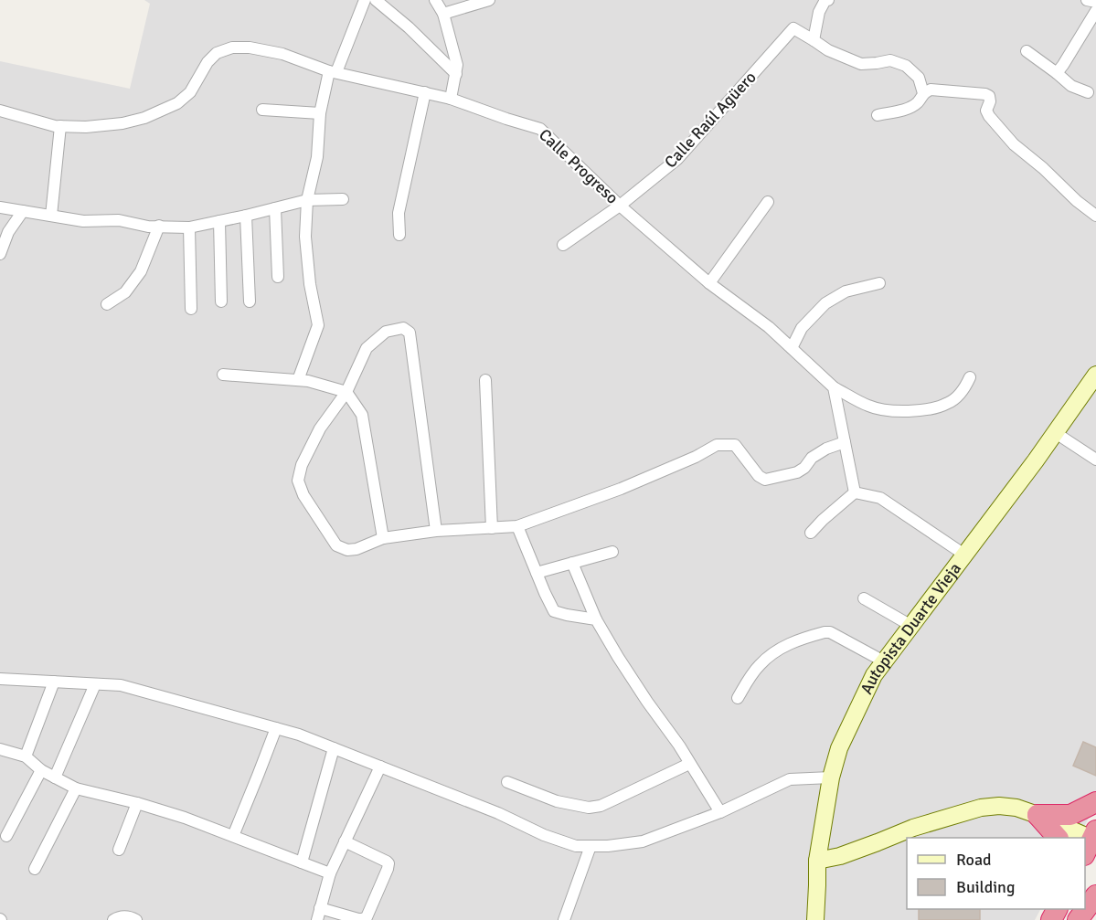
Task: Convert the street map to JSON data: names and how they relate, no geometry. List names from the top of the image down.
{
  "streets": {
    "street": ["Calle Raúl Agüero", "Calle Progreso", "Autopista Duarte Vieja"]
  },
  "crossings": [
    ["Calle Raúl Agüero", "Calle Progreso"]
  ],
  "legend": ["Road", "Building"]
}
